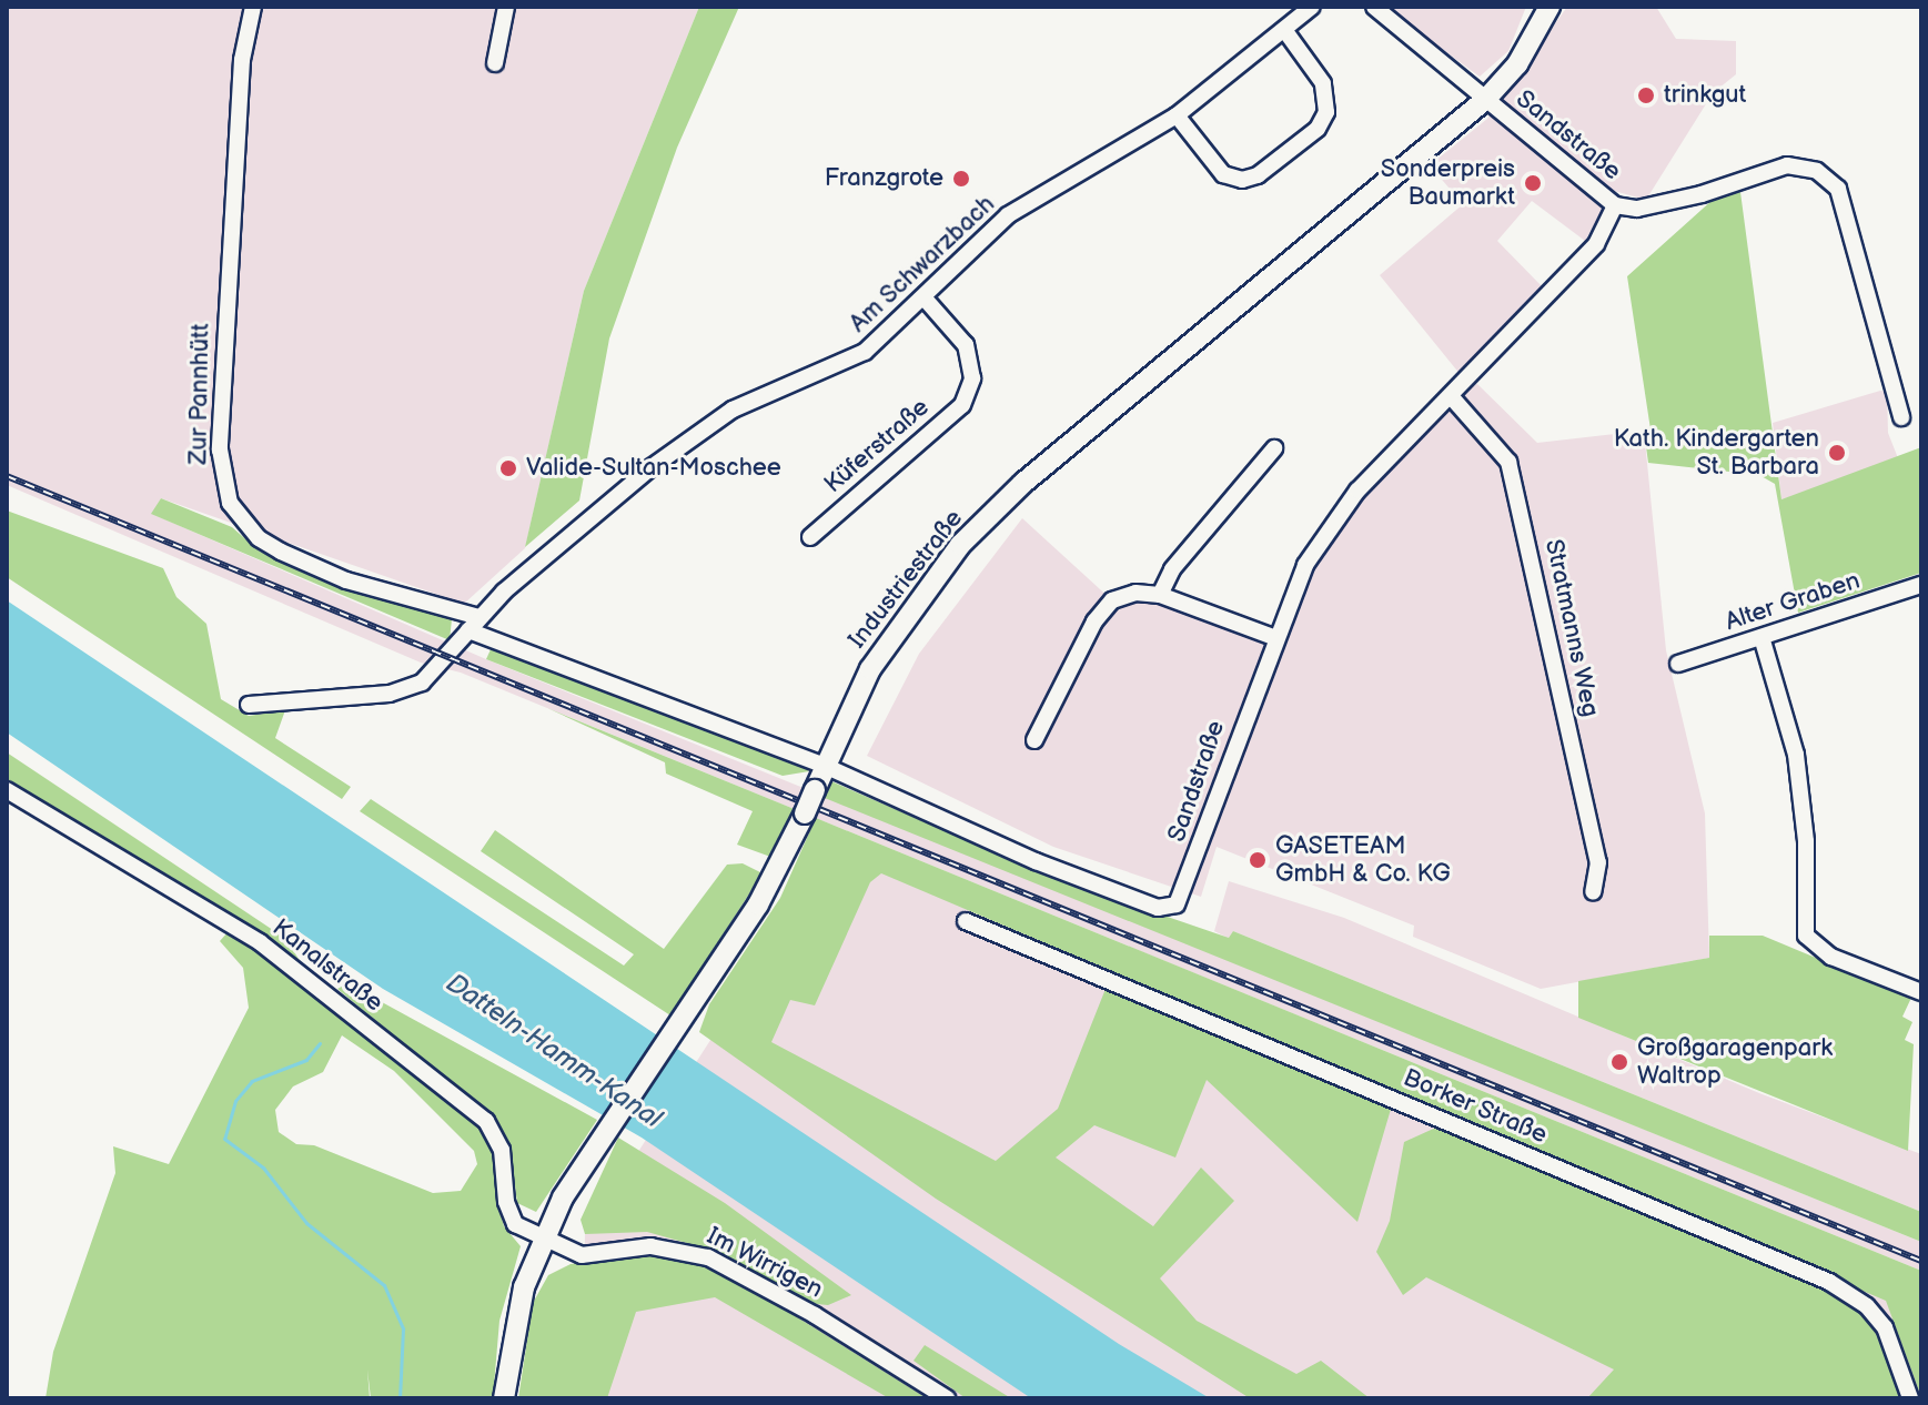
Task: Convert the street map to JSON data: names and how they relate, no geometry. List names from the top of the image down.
{
  "streets": {
    "main road": ["Industriestraße"],
    "street": [
      "Sandstraße",
      "Am Schwarzbach",
      "Zur Pannhütt",
      "Küferstraße",
      "Alter Graben",
      "Stratmanns Weg",
      "Kanalstraße",
      "Borker Straße",
      "Im Wirrigen"
    ]
  },
  "crossings": [
    ["Sandstraße", "Am Schwarzbach"],
    ["Sandstraße", "Zur Pannhütt"],
    ["Sandstraße", "Industriestraße"],
    ["Sandstraße", "Stratmanns Weg"],
    ["Am Schwarzbach", "Zur Pannhütt"],
    ["Am Schwarzbach", "Küferstraße"],
    ["Industriestraße", "Kanalstraße"],
    ["Industriestraße", "Im Wirrigen"],
    ["Kanalstraße", "Im Wirrigen"]
  ],
  "water": ["Datteln-Hamm-Kanal"],
  "places": [
    "trinkgut",
    "Franzgrote",
    "Sonderpreis Baumarkt",
    "Kath. Kindergarten St. Barbara",
    "Valide-Sultan-Moschee",
    "GASETEAM GmbH & Co. KG",
    "Großgaragenpark Waltrop"
  ]
}
